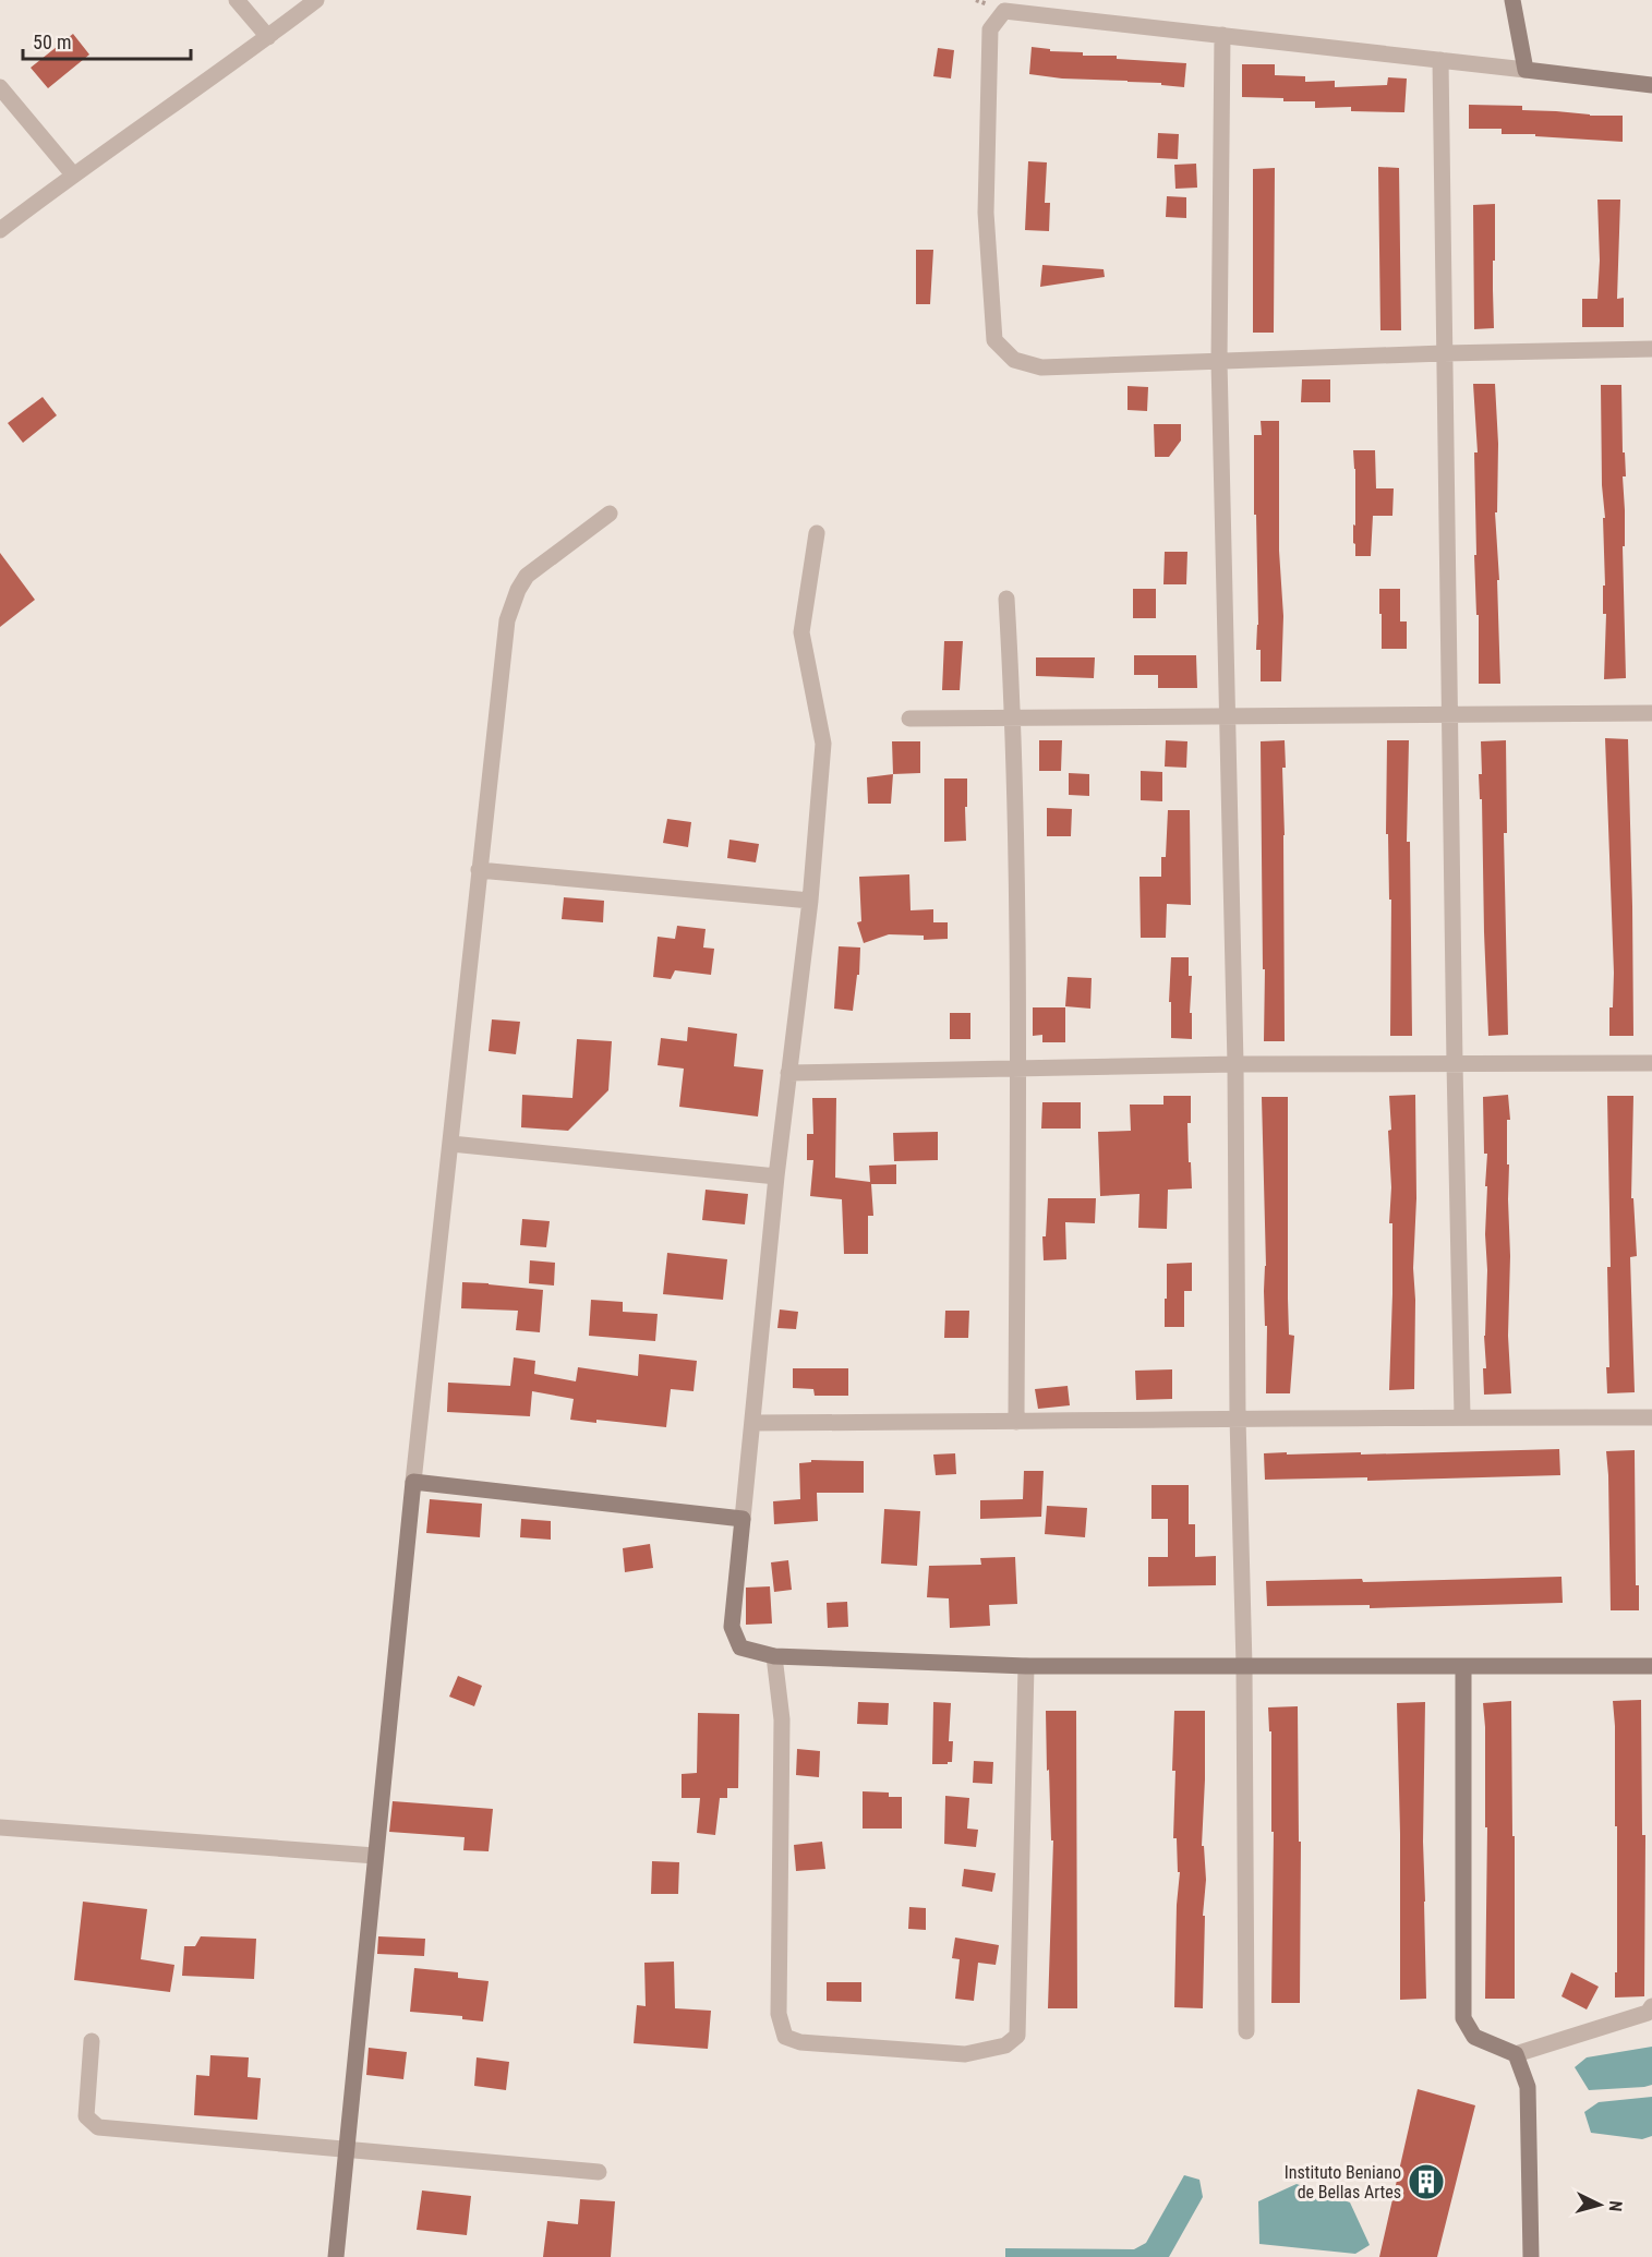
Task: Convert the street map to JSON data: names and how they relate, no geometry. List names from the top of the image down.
{
  "places": {
    "building": ["Instituto Beniano de Bellas Artes"]
  },
  "scale_bar": "50 m",
  "north": "right"
}
